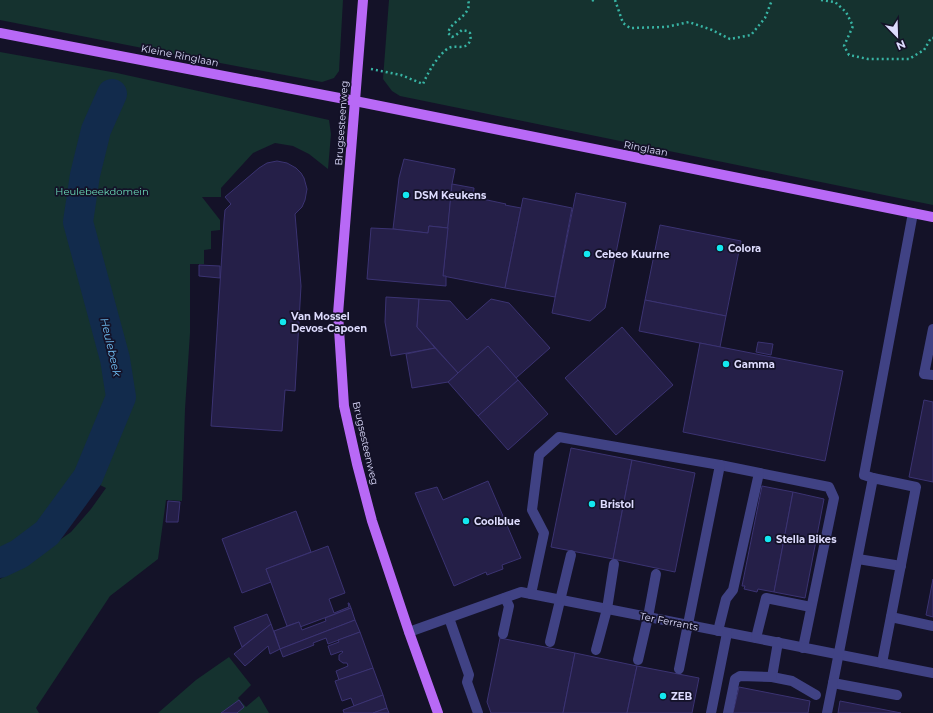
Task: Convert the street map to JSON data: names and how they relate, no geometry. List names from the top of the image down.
{
  "streets": {
    "main road": ["Kleine Ringlaan", "Brugsesteenweg", "Ringlaan"],
    "street": ["Ter Ferrants"]
  },
  "crossings": [
    ["Kleine Ringlaan", "Brugsesteenweg"],
    ["Kleine Ringlaan", "Ringlaan"],
    ["Brugsesteenweg", "Ringlaan"],
    ["Brugsesteenweg", "Ter Ferrants"]
  ],
  "water": ["Heulebeek"],
  "parks": ["Heulebeekdomein"],
  "places": [
    "DSM Keukens",
    "Colora",
    "Cebeo Kuurne",
    "Van Mossel Devos-Capoen",
    "Gamma",
    "Bristol",
    "Coolblue",
    "Stella Bikes",
    "ZEB"
  ],
  "north": "bottom right"
}
